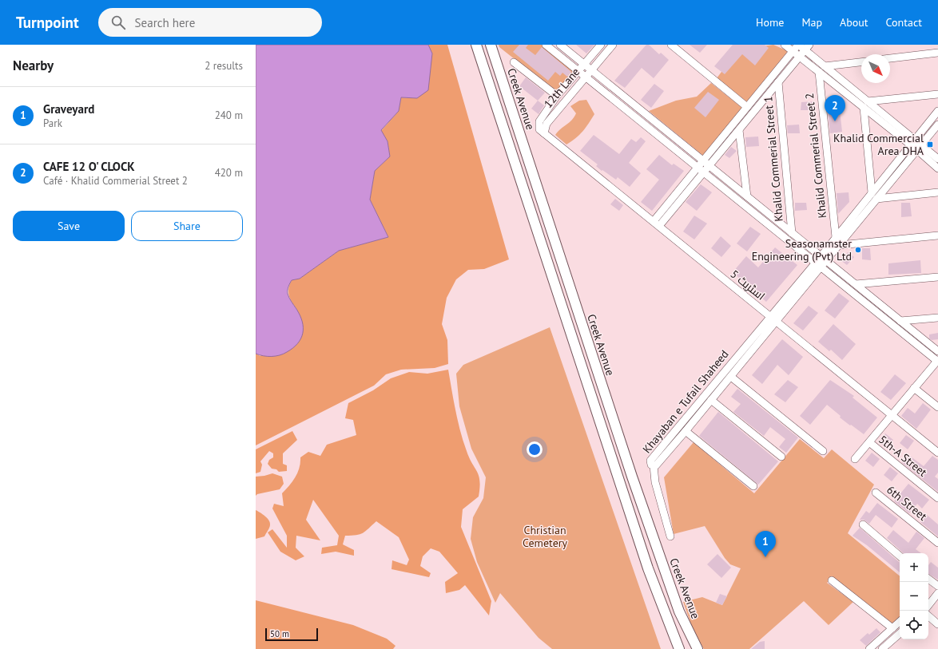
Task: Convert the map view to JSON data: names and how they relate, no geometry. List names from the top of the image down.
{
  "streets": {
    "main road": ["Creek Avenue"],
    "street": [
      "12th Lane",
      "Khalid Commerial Street 2",
      "Khalid Commerial Street 1",
      "اسٹریٹ 5",
      "Khayaban e Tufail Shaheed",
      "5th-A Street",
      "6th Street"
    ]
  },
  "crossings": [
    ["12th Lane", "اسٹریٹ 5"],
    ["Khalid Commerial Street 2", "Khayaban e Tufail Shaheed"],
    ["اسٹریٹ 5", "Khayaban e Tufail Shaheed"]
  ],
  "parks": ["Christian Cemetery"],
  "places": {
    "transit": ["Khalid Commercial Area DHA"],
    "other": ["Seasonamster Engineering (Pvt) Ltd"]
  },
  "scale_bar": "50 m",
  "north": "bottom right",
  "page": {
    "header": "Turnpoint",
    "search": "Search here",
    "nav": [
      "Home",
      "Map",
      "About",
      "Contact"
    ],
    "heading": ["Nearby", "2 results"],
    "list": [
      {
        "mark": "1",
        "name": "Graveyard",
        "note": "Park",
        "value": "240 m"
      },
      {
        "mark": "2",
        "name": "CAFE 12 O' CLOCK",
        "note": "Café · Khalid Commerial Street 2",
        "value": "420 m"
      }
    ],
    "pins": ["2", "1"],
    "buttons": ["Save", "Share"],
    "map_buttons": ["+", "−"],
    "scale": "50 m"
  }
}
